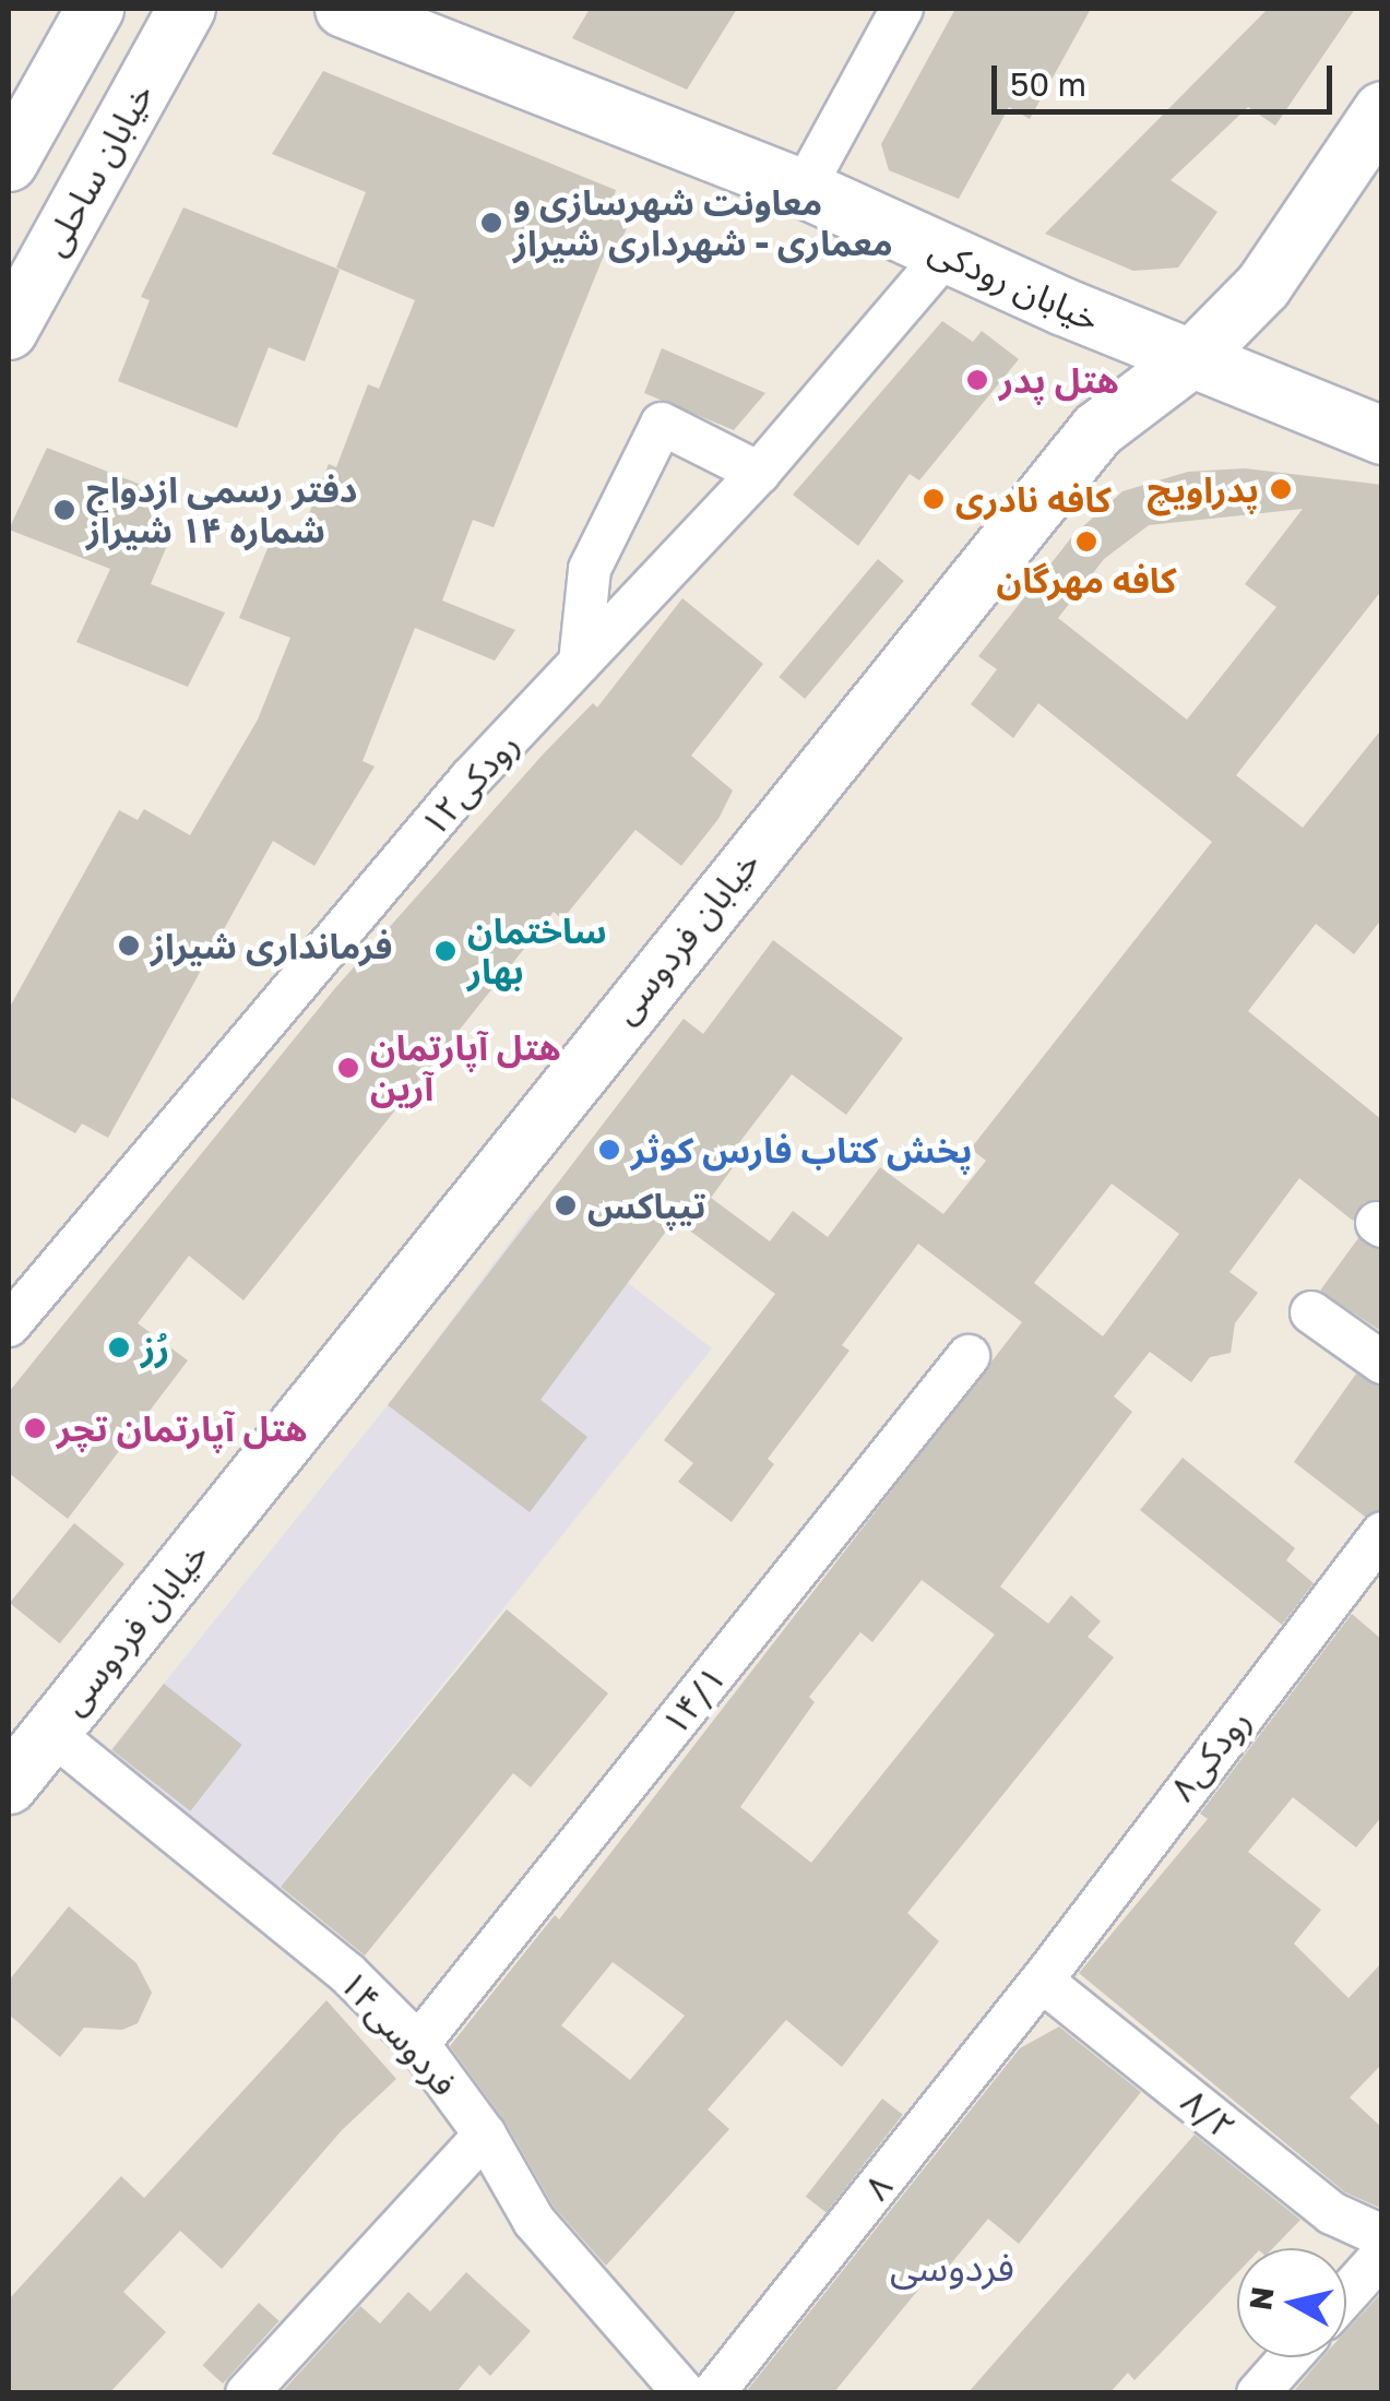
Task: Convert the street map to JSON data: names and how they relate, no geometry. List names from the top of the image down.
{
  "streets": {
    "street": [
      "خیابان ساحلی",
      "خیابان رودکی",
      "رودکی۱۲",
      "خیابان فردوسی",
      "۱۴/۱",
      "رودکی۸",
      "فردوسی۱۴",
      "۸/۲",
      "۸"
    ]
  },
  "crossings": [
    ["خیابان رودکی", "رودکی۱۲"],
    ["خیابان رودکی", "خیابان فردوسی"],
    ["خیابان فردوسی", "فردوسی۱۴"],
    ["۱۴/۱", "فردوسی۱۴"],
    ["رودکی۸", "۸/۲"],
    ["رودکی۸", "۸"],
    ["۸/۲", "۸"]
  ],
  "districts": ["فردوسی"],
  "places": [
    "معاونت شهرسازی و معماری - شهرداری شیراز",
    "هتل پدر",
    "پدراویچ",
    "کافه نادری",
    "دفتر رسمی ازدواج شماره ۱۴ شیراز",
    "کافه مهرگان",
    "فرمانداری شیراز",
    "ساختمان بهار",
    "هتل آپارتمان آرین",
    "پخش کتاب فارس کوثر",
    "تیپاکس",
    "رُز",
    "هتل آپارتمان تچر"
  ],
  "scale_bar": "50 m",
  "north": "left"
}
